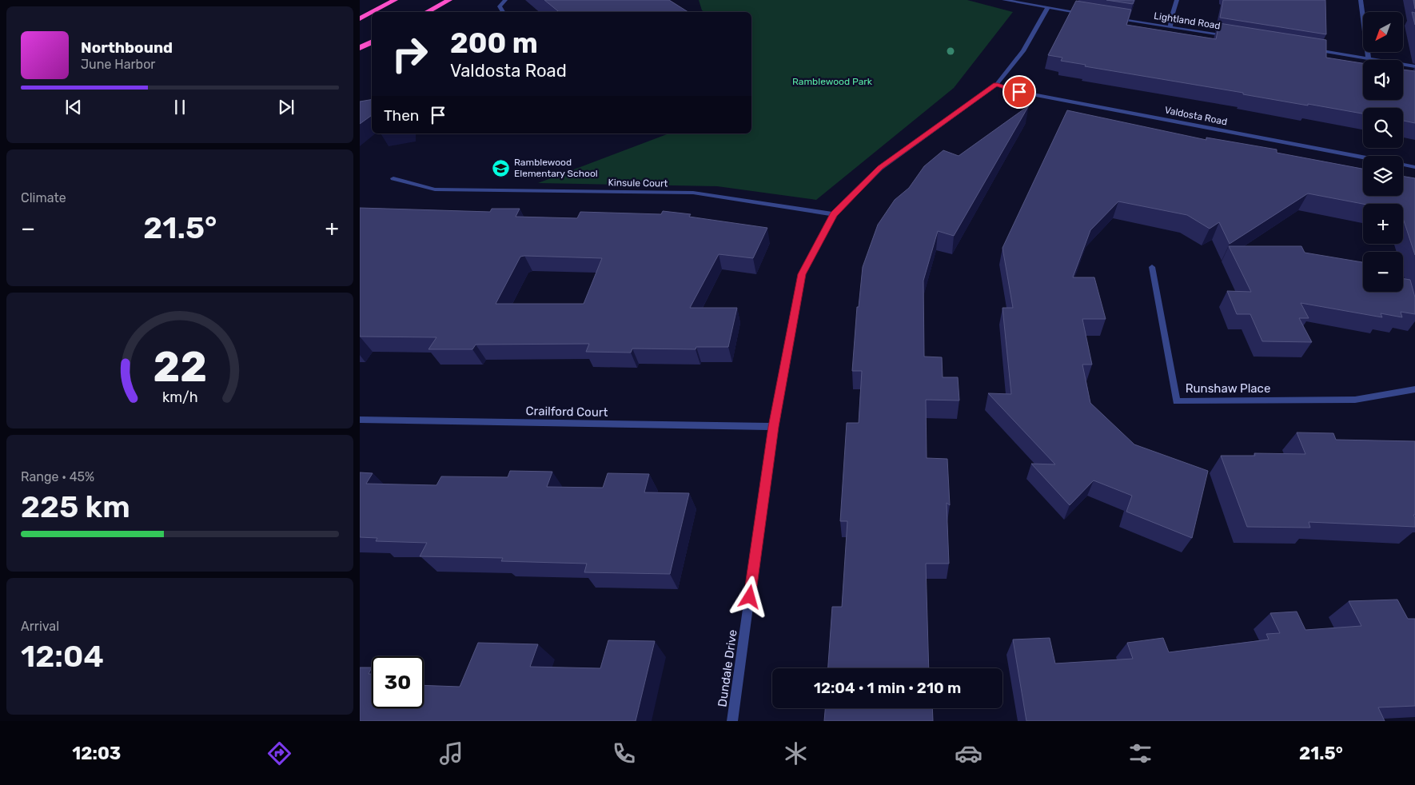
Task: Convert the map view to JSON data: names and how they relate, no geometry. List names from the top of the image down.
{
  "streets": {
    "street": [
      "Lightland Road",
      "Valdosta Road",
      "Kinsule Court",
      "Runshaw Place",
      "Crailford Court",
      "Dundale Drive"
    ]
  },
  "crossings": [
    ["Valdosta Road", "Dundale Drive"],
    ["Kinsule Court", "Dundale Drive"],
    ["Crailford Court", "Dundale Drive"]
  ],
  "parks": ["Ramblewood Park"],
  "places": {
    "school or university": ["Ramblewood Elementary School"]
  },
  "north": "bottom left",
  "page": {
    "map_buttons": ["+", "−"],
    "turn": ["200 m", "Valdosta Road"],
    "song": ["Northbound", "June Harbor"],
    "then": "Then",
    "tile": [
      "Climate",
      ["Range · 45%", "225 km"],
      ["Arrival", "12:04"]
    ],
    "heat": ["−", "21.5°", "+"],
    "limit": "30",
    "trip": "12:04 · 1 min · 210 m",
    "tabs": ["12:03", "21.5°"],
    "gauge": ["22", "km/h"]
  }
}
